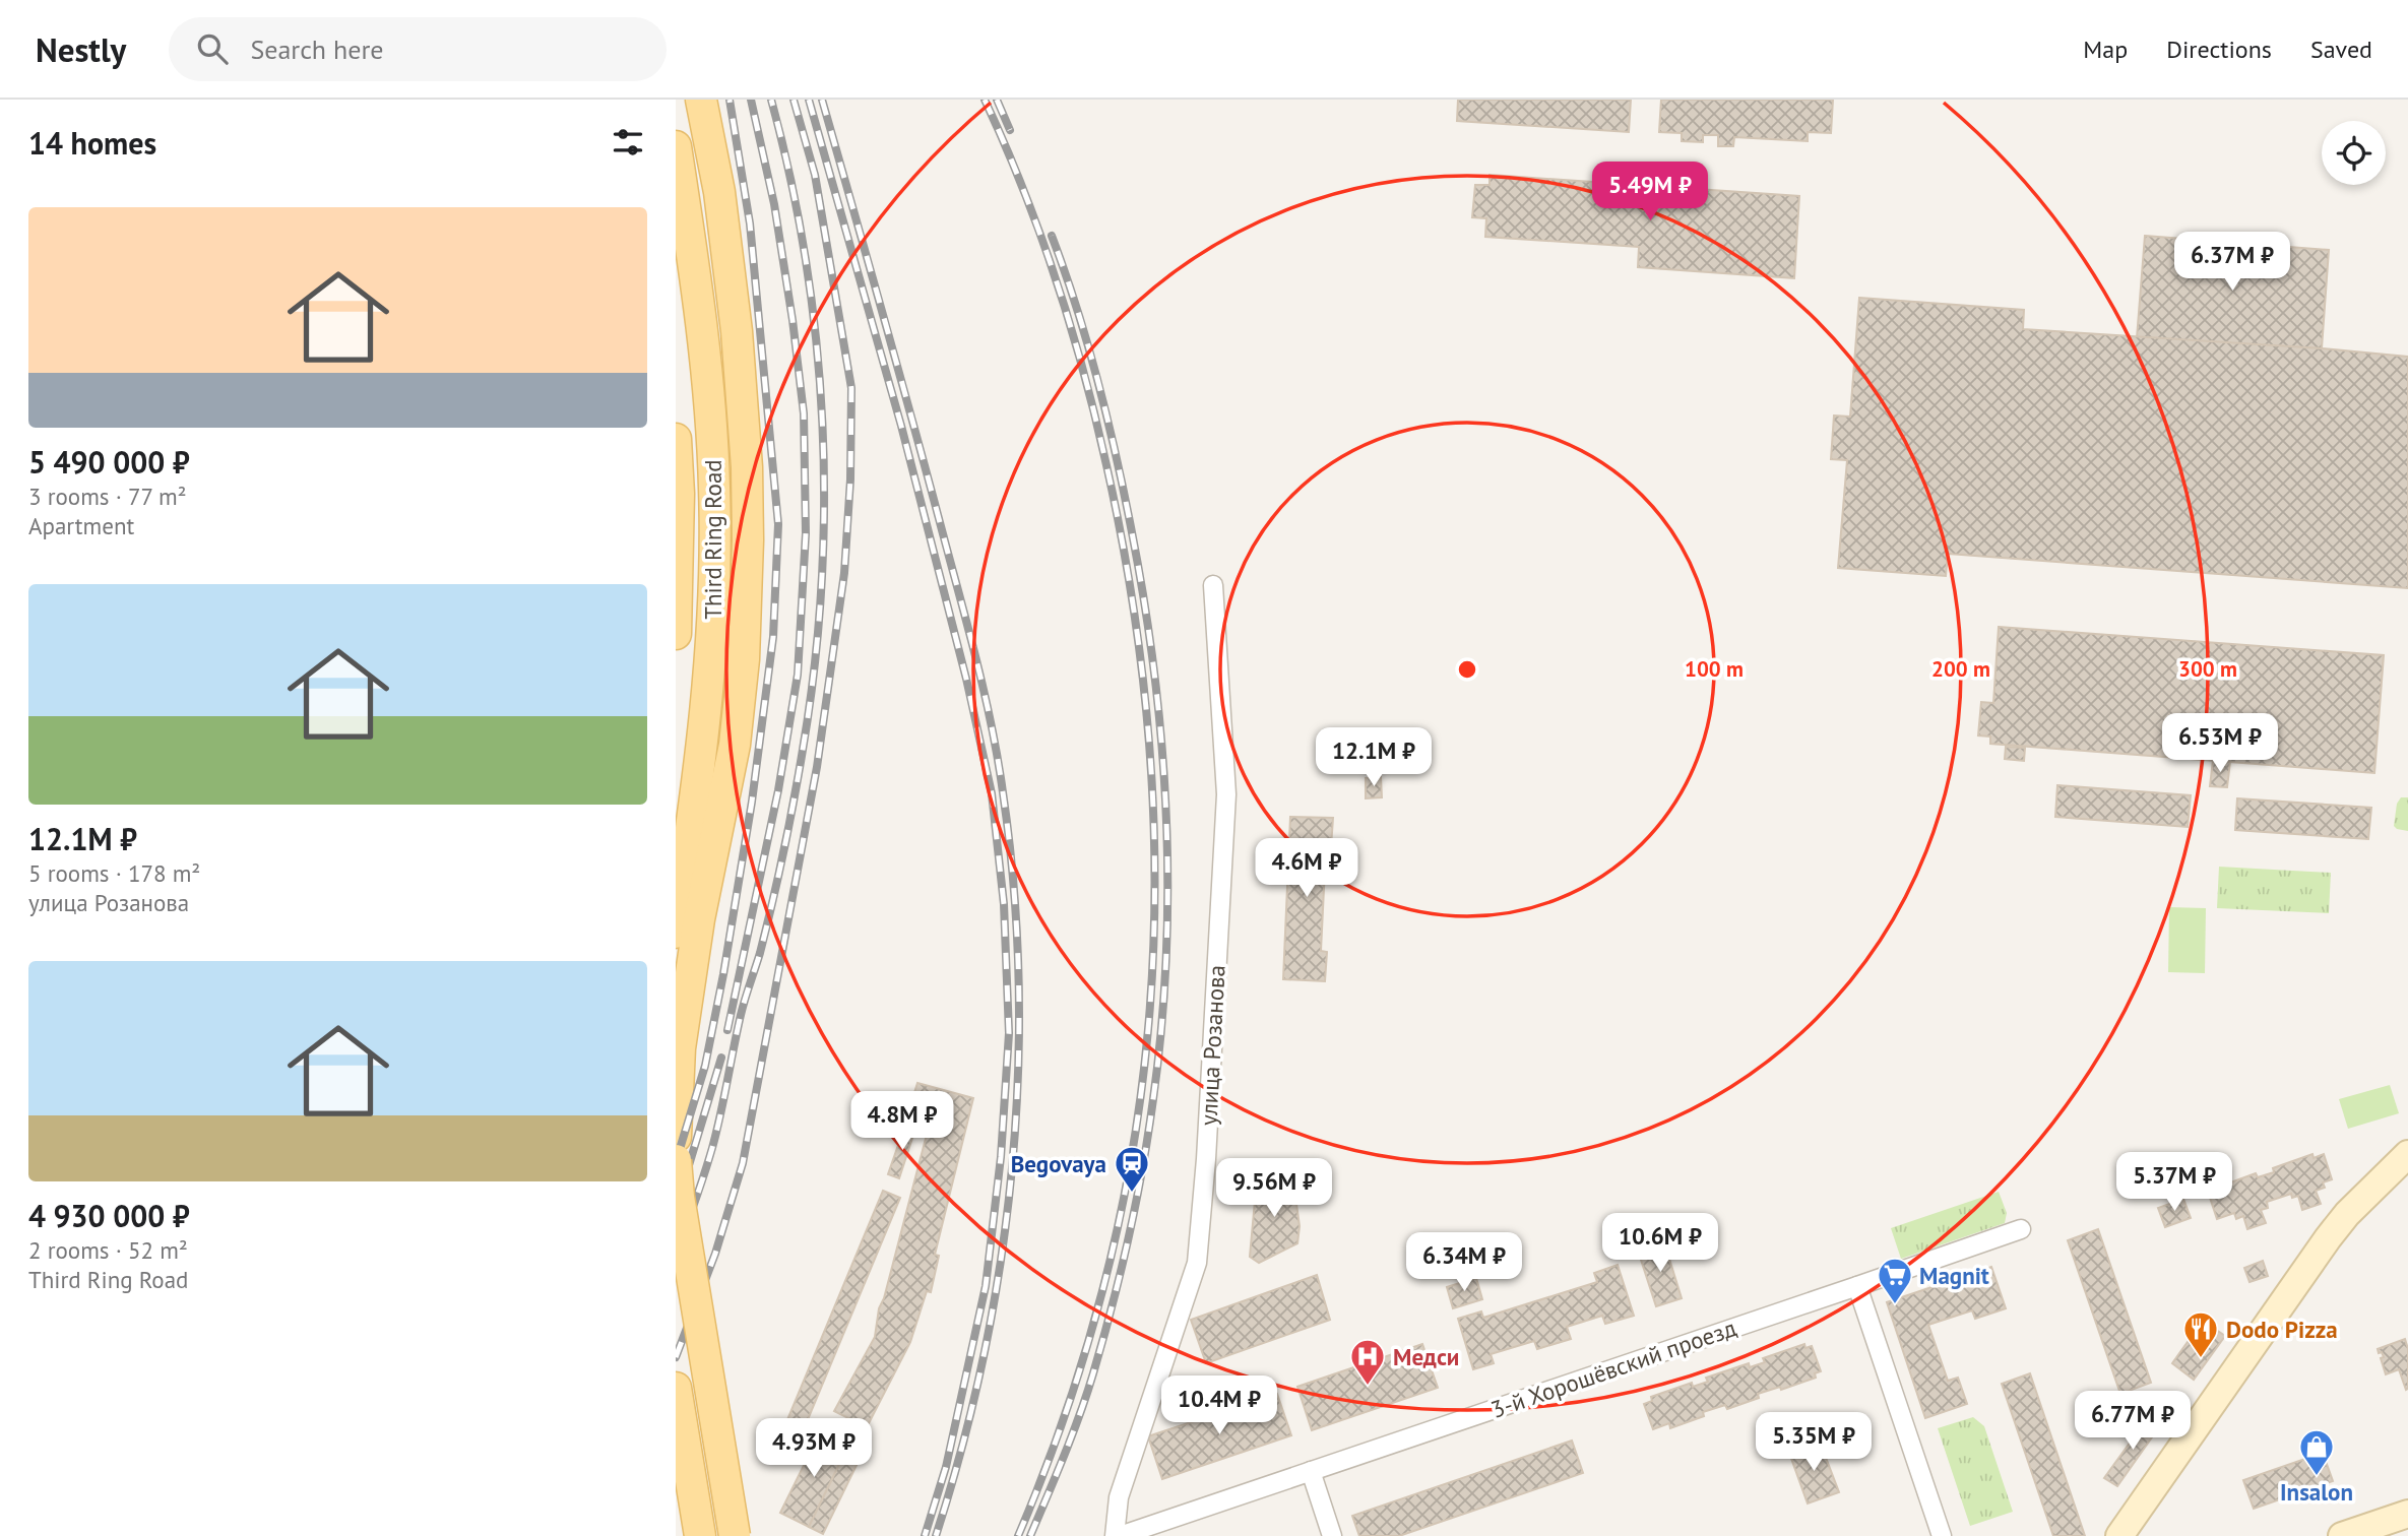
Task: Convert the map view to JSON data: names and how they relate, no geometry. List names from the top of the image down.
{
  "streets": {
    "main road": ["Third Ring Road"],
    "street": ["улица Розанова", "3-й Хорошёвский проезд"]
  },
  "crossings": [
    ["улица Розанова", "3-й Хорошёвский проезд"]
  ],
  "places": {
    "station": ["Begovaya"],
    "supermarket": ["Magnit"],
    "restaurant": ["Dodo Pizza"],
    "hospital": ["Медси"],
    "shop": ["Insalon"]
  },
  "page": {
    "header": "Nestly",
    "search": "Search here",
    "nav": ["Map", "Directions", "Saved"],
    "heading": "14 homes",
    "price": [
      "5.49M ₽",
      "6.37M ₽",
      "6.53M ₽",
      "12.1M ₽",
      "4.6M ₽",
      "4.8M ₽",
      "5.37M ₽",
      "9.56M ₽",
      "10.6M ₽",
      "6.34M ₽",
      "10.4M ₽",
      "6.77M ₽",
      "5.35M ₽",
      "4.93M ₽"
    ],
    "list": [
      {
        "name": "5 490 000 ₽",
        "note": "3 rooms · 77 m² · Apartment"
      },
      {
        "name": "12.1M ₽",
        "note": "5 rooms · 178 m² · улица Розанова"
      },
      {
        "name": "4 930 000 ₽",
        "note": "2 rooms · 52 m² · Third Ring Road"
      }
    ]
  },
  "rings": ["100 m", "200 m", "300 m"]
}
